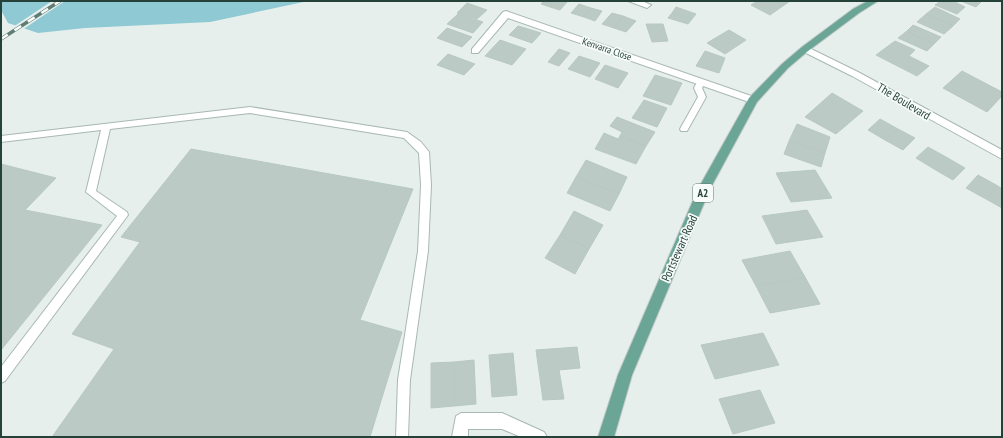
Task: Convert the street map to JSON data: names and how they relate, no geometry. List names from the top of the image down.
{
  "streets": {
    "main road": ["A2", "Portstewart Road"],
    "street": ["Kenvarra Close", "The Boulevard"]
  },
  "crossings": [
    ["Kenvarra Close", "Portstewart Road"],
    ["The Boulevard", "Portstewart Road"]
  ]
}
